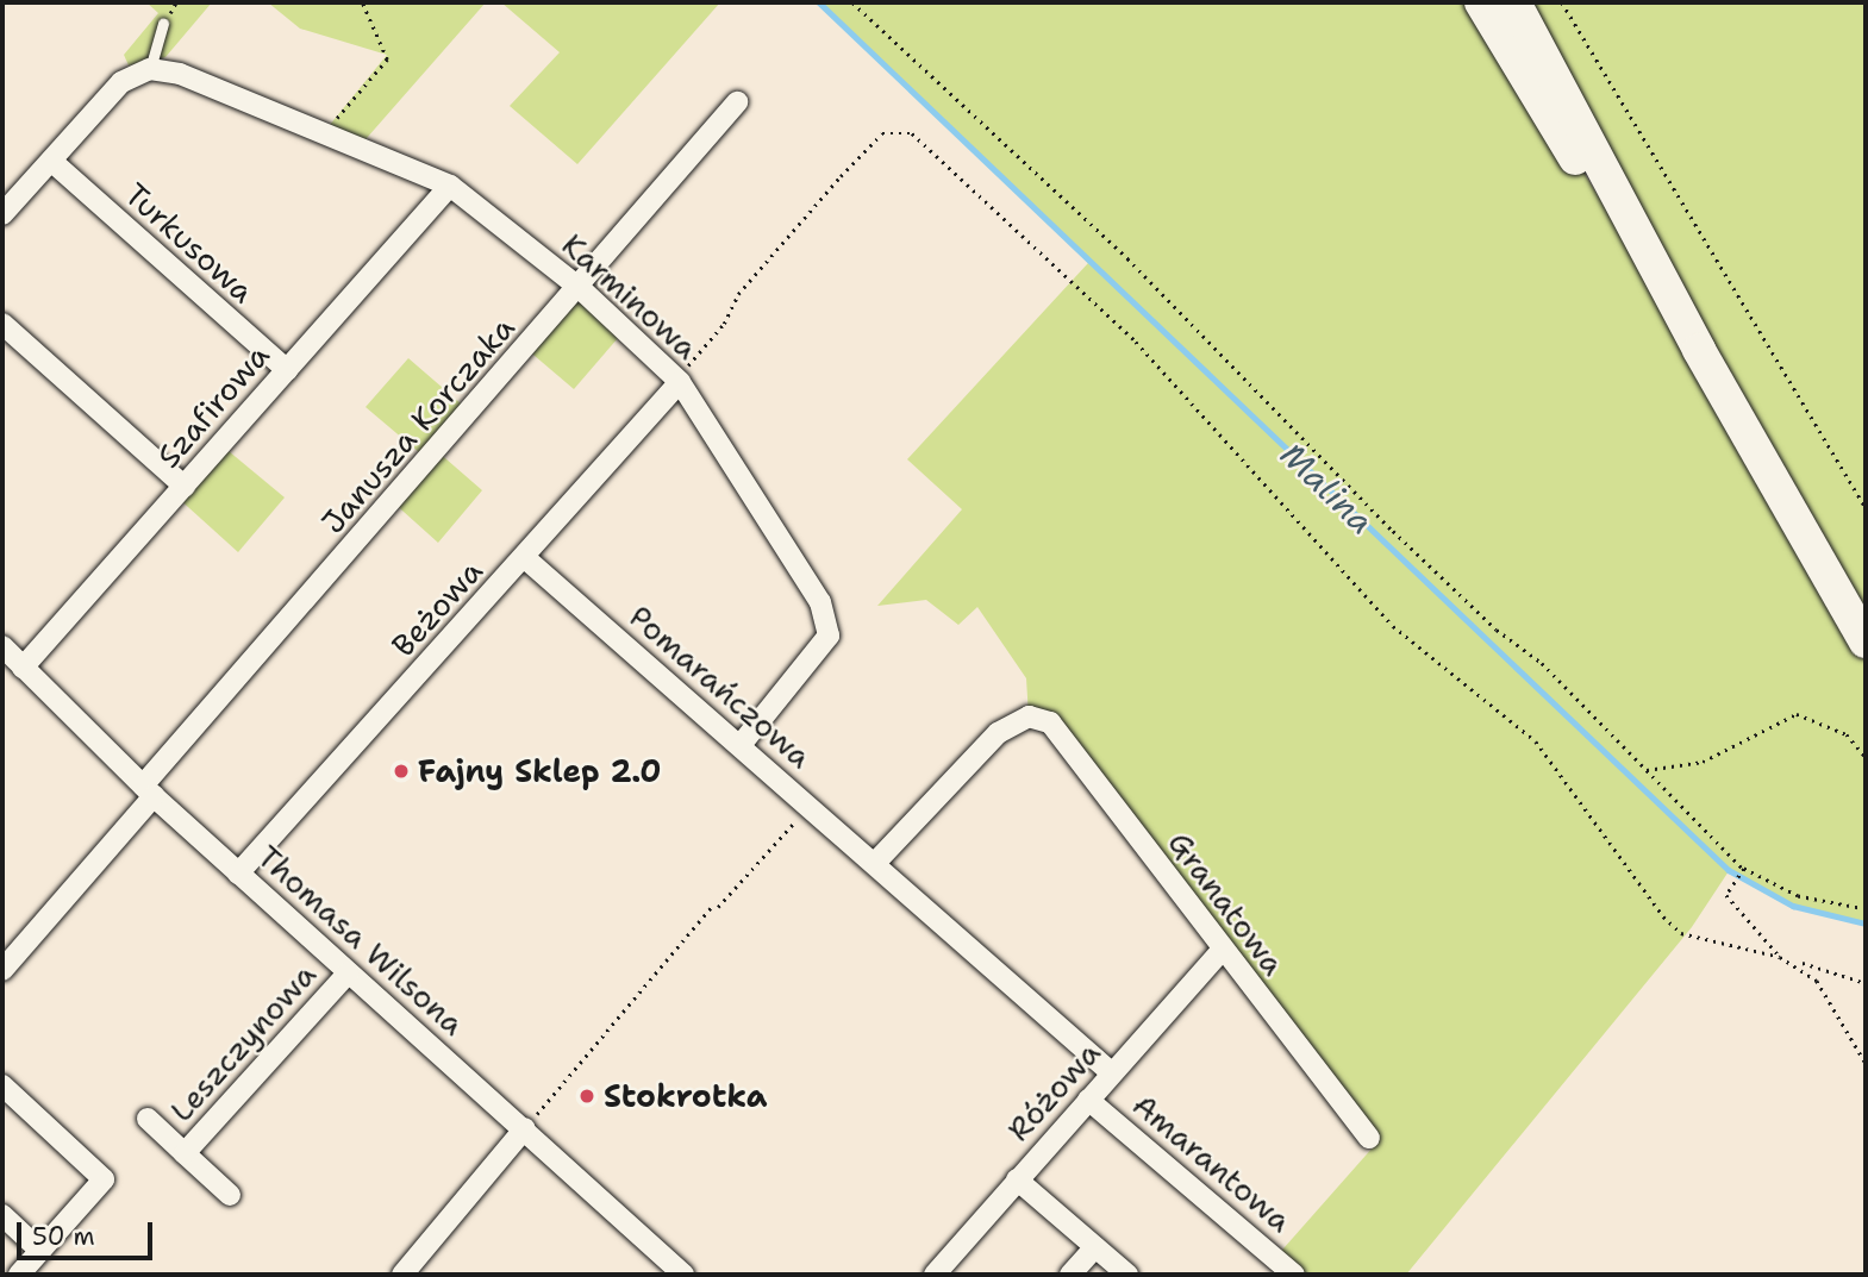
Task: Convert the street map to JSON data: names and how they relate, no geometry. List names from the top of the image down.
{
  "streets": {
    "street": [
      "Turkusowa",
      "Karminowa",
      "Szafirowa",
      "Janusza Korczaka",
      "Beżowa",
      "Pomarańczowa",
      "Granatowa",
      "Thomasa Wilsona",
      "Leszczynowa",
      "Różowa",
      "Amarantowa"
    ]
  },
  "crossings": [
    ["Turkusowa", "Szafirowa"],
    ["Karminowa", "Szafirowa"],
    ["Karminowa", "Janusza Korczaka"],
    ["Karminowa", "Beżowa"],
    ["Karminowa", "Pomarańczowa"],
    ["Szafirowa", "Thomasa Wilsona"],
    ["Janusza Korczaka", "Thomasa Wilsona"],
    ["Beżowa", "Pomarańczowa"],
    ["Beżowa", "Thomasa Wilsona"],
    ["Pomarańczowa", "Granatowa"],
    ["Pomarańczowa", "Różowa"],
    ["Granatowa", "Różowa"],
    ["Thomasa Wilsona", "Leszczynowa"],
    ["Różowa", "Amarantowa"]
  ],
  "water": ["Malina"],
  "places": ["Fajny Sklep 2.0", "Stokrotka"],
  "scale_bar": "50 m"
}
